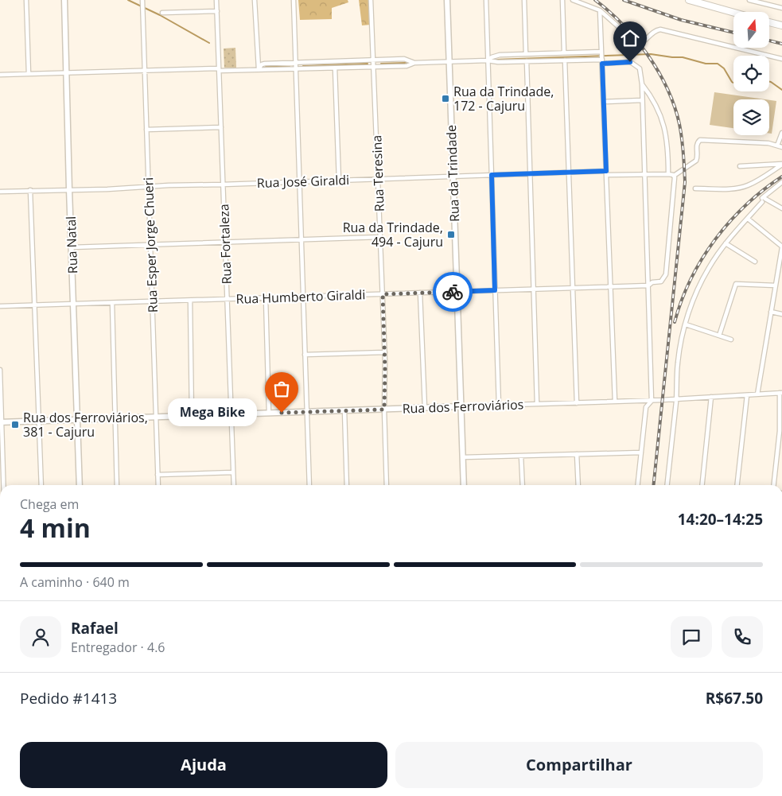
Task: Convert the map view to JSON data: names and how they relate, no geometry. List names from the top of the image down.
{
  "streets": {
    "street": [
      "Rua Teresina",
      "Rua da Trindade",
      "Rua José Giraldi",
      "Rua Fortaleza",
      "Rua Natal",
      "Rua Esper Jorge Chueri",
      "Rua Humberto Giraldi",
      "Rua dos Ferroviários"
    ]
  },
  "crossings": [
    ["Rua Teresina", "Rua José Giraldi"],
    ["Rua Teresina", "Rua Humberto Giraldi"],
    ["Rua Teresina", "Rua dos Ferroviários"],
    ["Rua da Trindade", "Rua José Giraldi"],
    ["Rua da Trindade", "Rua Humberto Giraldi"],
    ["Rua da Trindade", "Rua dos Ferroviários"],
    ["Rua José Giraldi", "Rua Fortaleza"],
    ["Rua José Giraldi", "Rua Natal"],
    ["Rua José Giraldi", "Rua Esper Jorge Chueri"],
    ["Rua Fortaleza", "Rua Humberto Giraldi"],
    ["Rua Fortaleza", "Rua dos Ferroviários"],
    ["Rua Natal", "Rua Humberto Giraldi"],
    ["Rua Natal", "Rua dos Ferroviários"],
    ["Rua Esper Jorge Chueri", "Rua Humberto Giraldi"],
    ["Rua Esper Jorge Chueri", "Rua dos Ferroviários"]
  ],
  "places": {
    "transit": ["Rua da Trindade, 172 - Cajuru", "Rua da Trindade, 494 - Cajuru", "Rua dos Ferroviários, 381 - Cajuru"],
    "other": ["Mega Bike"]
  },
  "north": "top",
  "page": {
    "bubble": "Mega Bike",
    "heading": ["4 min", "Chega em", "14:20–14:25"],
    "panel": [
      "Rafael",
      "Entregador · 4.6",
      "Pedido #1413",
      "R$67.50"
    ],
    "bar": "A caminho · 640 m",
    "buttons": ["Ajuda", "Compartilhar"]
  }
}
